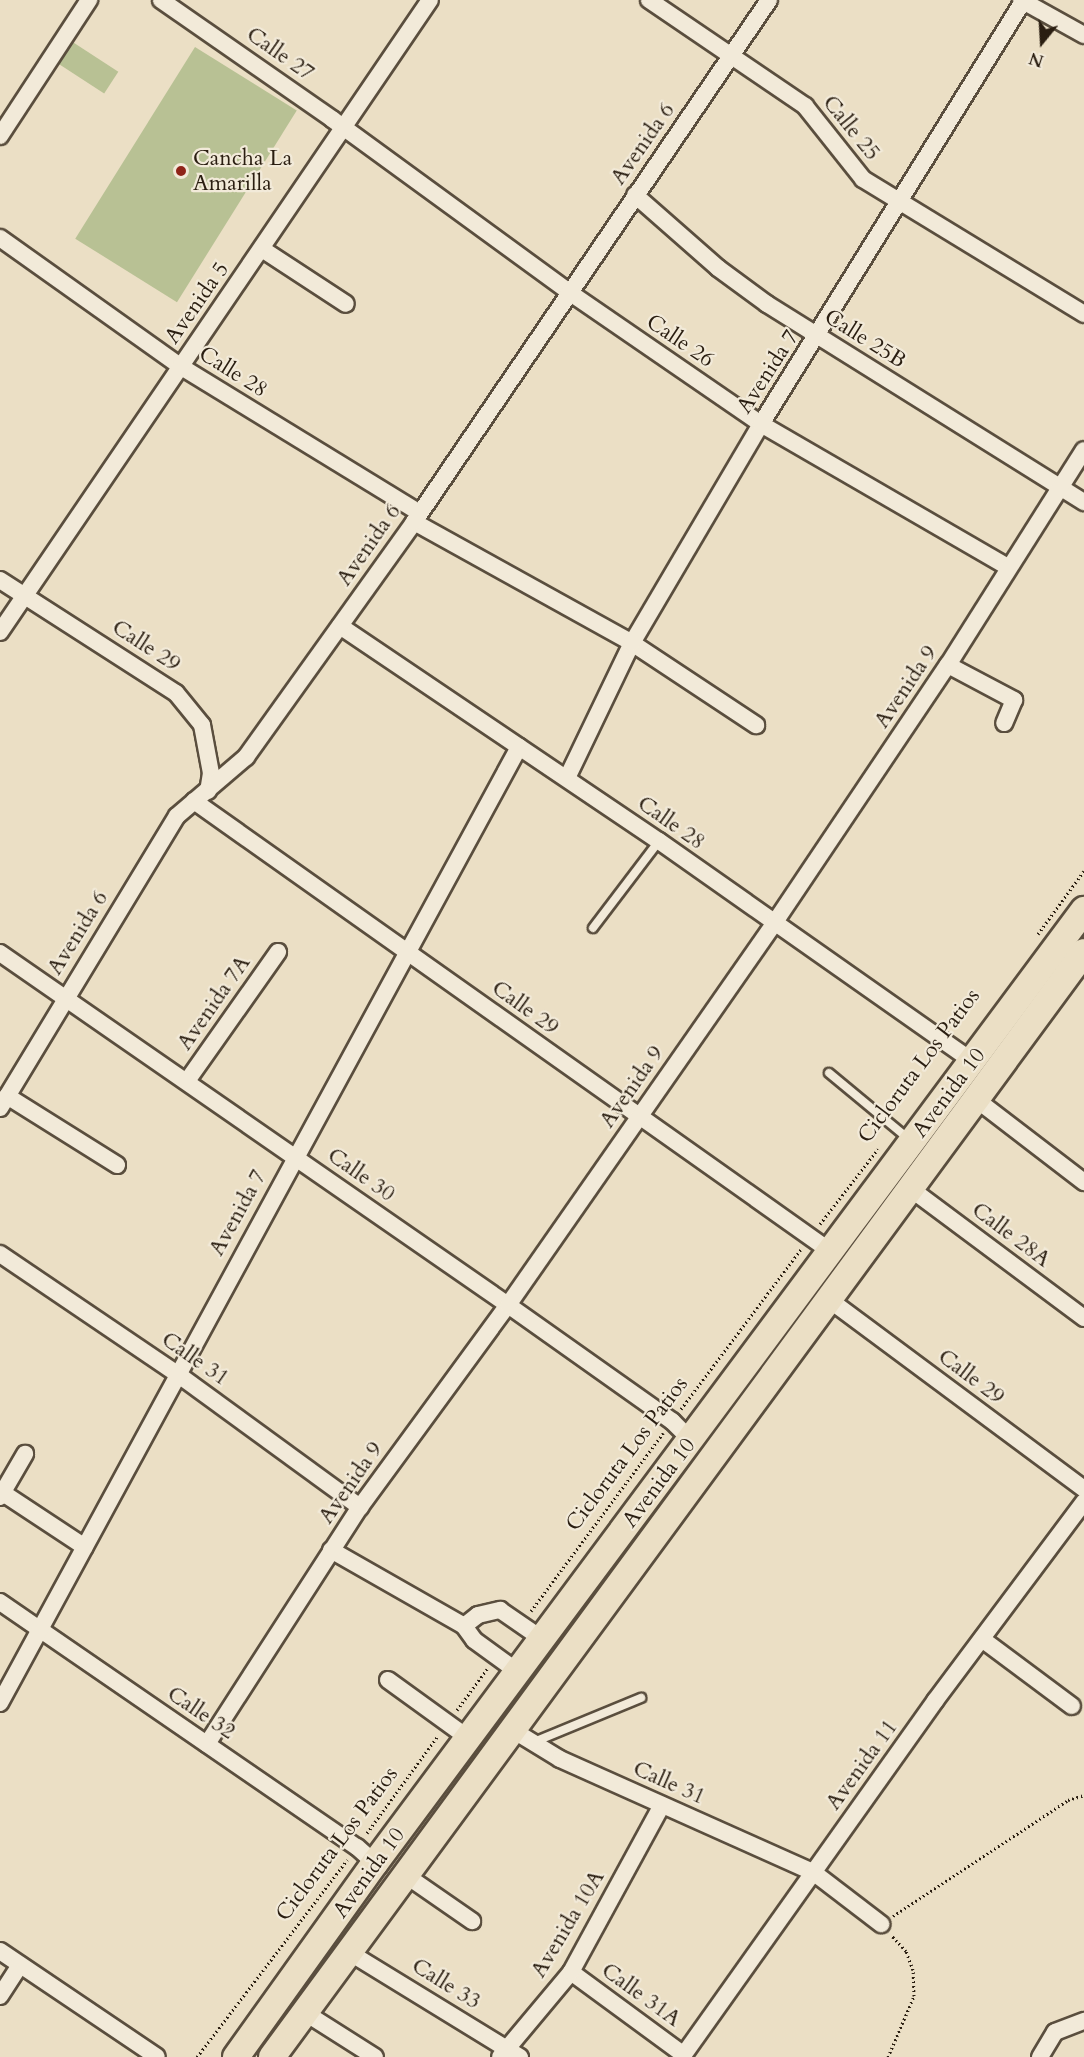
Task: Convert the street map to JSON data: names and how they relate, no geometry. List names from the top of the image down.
{
  "streets": {
    "main road": ["Avenida 10"],
    "street": [
      "Calle 27",
      "Calle 25",
      "Avenida 6",
      "Avenida 5",
      "Calle 25B",
      "Calle 26",
      "Calle 28",
      "Avenida 7",
      "Calle 29",
      "Avenida 9",
      "Avenida 7A",
      "Calle 30",
      "Calle 28A",
      "Calle 31",
      "Calle 32",
      "Avenida 11",
      "Avenida 10A",
      "Calle 33",
      "Calle 31A"
    ],
    "path": ["Cicloruta Los Patios"]
  },
  "crossings": [
    ["Calle 27", "Avenida 5"],
    ["Calle 27", "Calle 26"],
    ["Calle 25", "Avenida 6"],
    ["Calle 25", "Avenida 7"],
    ["Avenida 6", "Calle 25B"],
    ["Avenida 6", "Calle 26"],
    ["Avenida 6", "Calle 28"],
    ["Avenida 6", "Calle 29"],
    ["Avenida 6", "Calle 30"],
    ["Avenida 5", "Calle 26"],
    ["Avenida 5", "Calle 28"],
    ["Avenida 5", "Calle 29"],
    ["Calle 25B", "Avenida 7"],
    ["Calle 25B", "Avenida 9"],
    ["Calle 26", "Avenida 7"],
    ["Calle 26", "Avenida 9"],
    ["Calle 28", "Avenida 7"],
    ["Calle 28", "Avenida 9"],
    ["Calle 28", "Avenida 10"],
    ["Avenida 7", "Calle 29"],
    ["Avenida 7", "Calle 30"],
    ["Avenida 7", "Calle 31"],
    ["Avenida 7", "Calle 32"],
    ["Calle 29", "Avenida 9"],
    ["Calle 29", "Cicloruta Los Patios"],
    ["Calle 29", "Avenida 10"],
    ["Calle 29", "Avenida 11"],
    ["Avenida 9", "Calle 30"],
    ["Avenida 9", "Calle 31"],
    ["Avenida 9", "Calle 32"],
    ["Avenida 7A", "Calle 30"],
    ["Cicloruta Los Patios", "Avenida 10"],
    ["Cicloruta Los Patios", "Calle 30"],
    ["Cicloruta Los Patios", "Calle 32"],
    ["Avenida 10", "Calle 30"],
    ["Avenida 10", "Calle 28A"],
    ["Avenida 10", "Calle 31"],
    ["Avenida 10", "Calle 32"],
    ["Avenida 10", "Calle 33"],
    ["Calle 31", "Avenida 11"],
    ["Calle 31", "Avenida 10A"],
    ["Avenida 11", "Calle 31A"],
    ["Avenida 10A", "Calle 33"],
    ["Avenida 10A", "Calle 31A"]
  ],
  "places": ["Cancha La Amarilla"],
  "north": "bottom"
}
